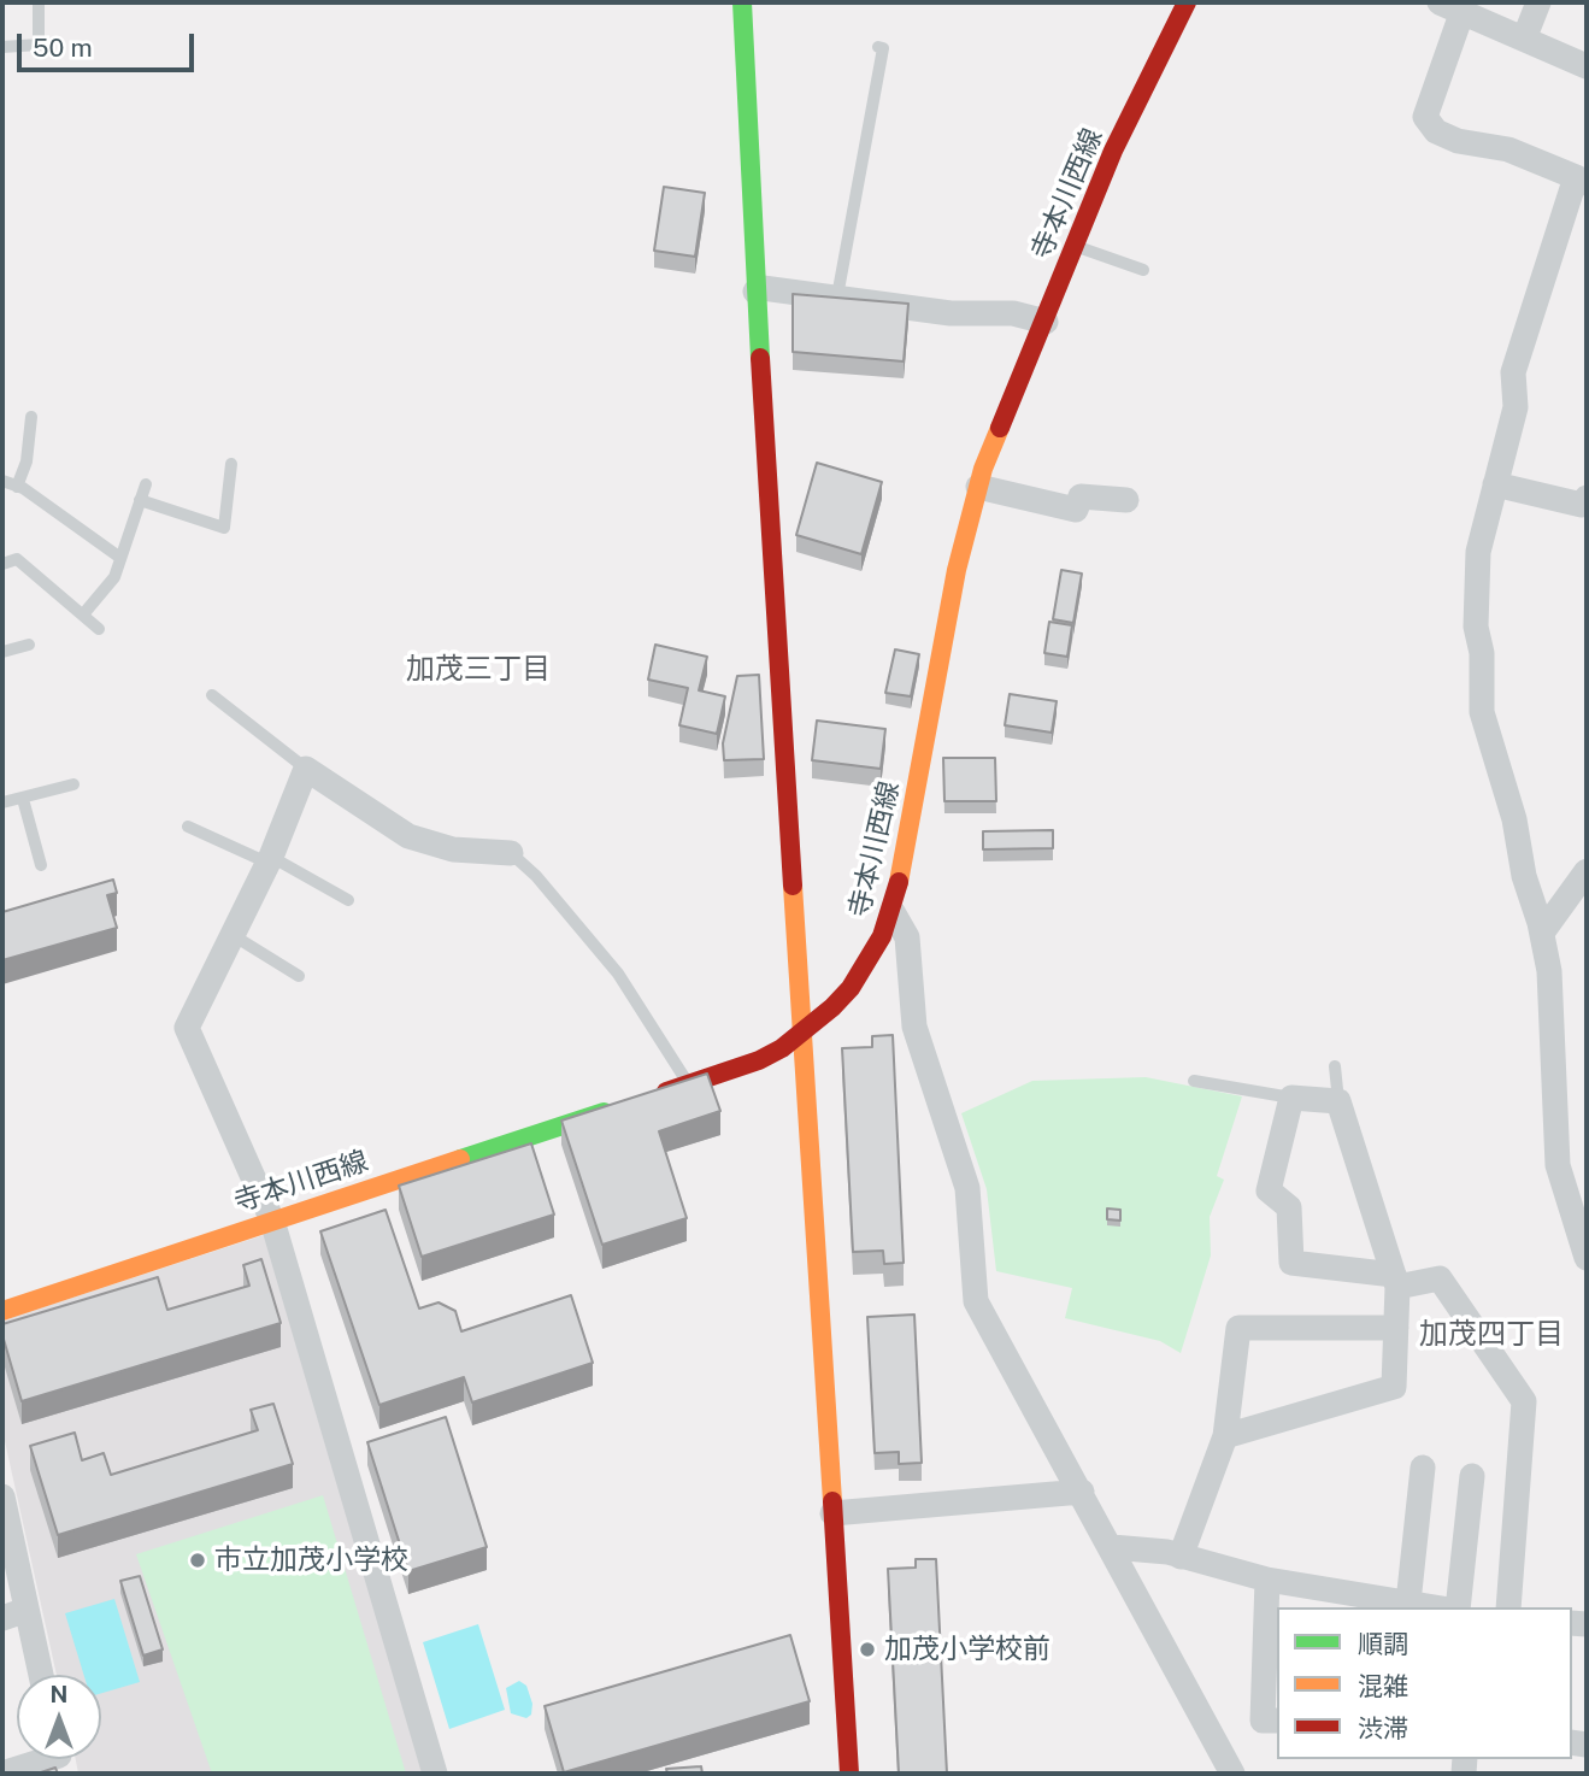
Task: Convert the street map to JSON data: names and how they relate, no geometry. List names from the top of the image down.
{
  "streets": {
    "main road": ["寺本川西線"]
  },
  "districts": ["加茂三丁目", "加茂四丁目"],
  "places": ["市立加茂小学校", "加茂小学校前"],
  "legend": ["順調", "混雑", "渋滞"],
  "scale_bar": "50 m",
  "north": "top"
}
